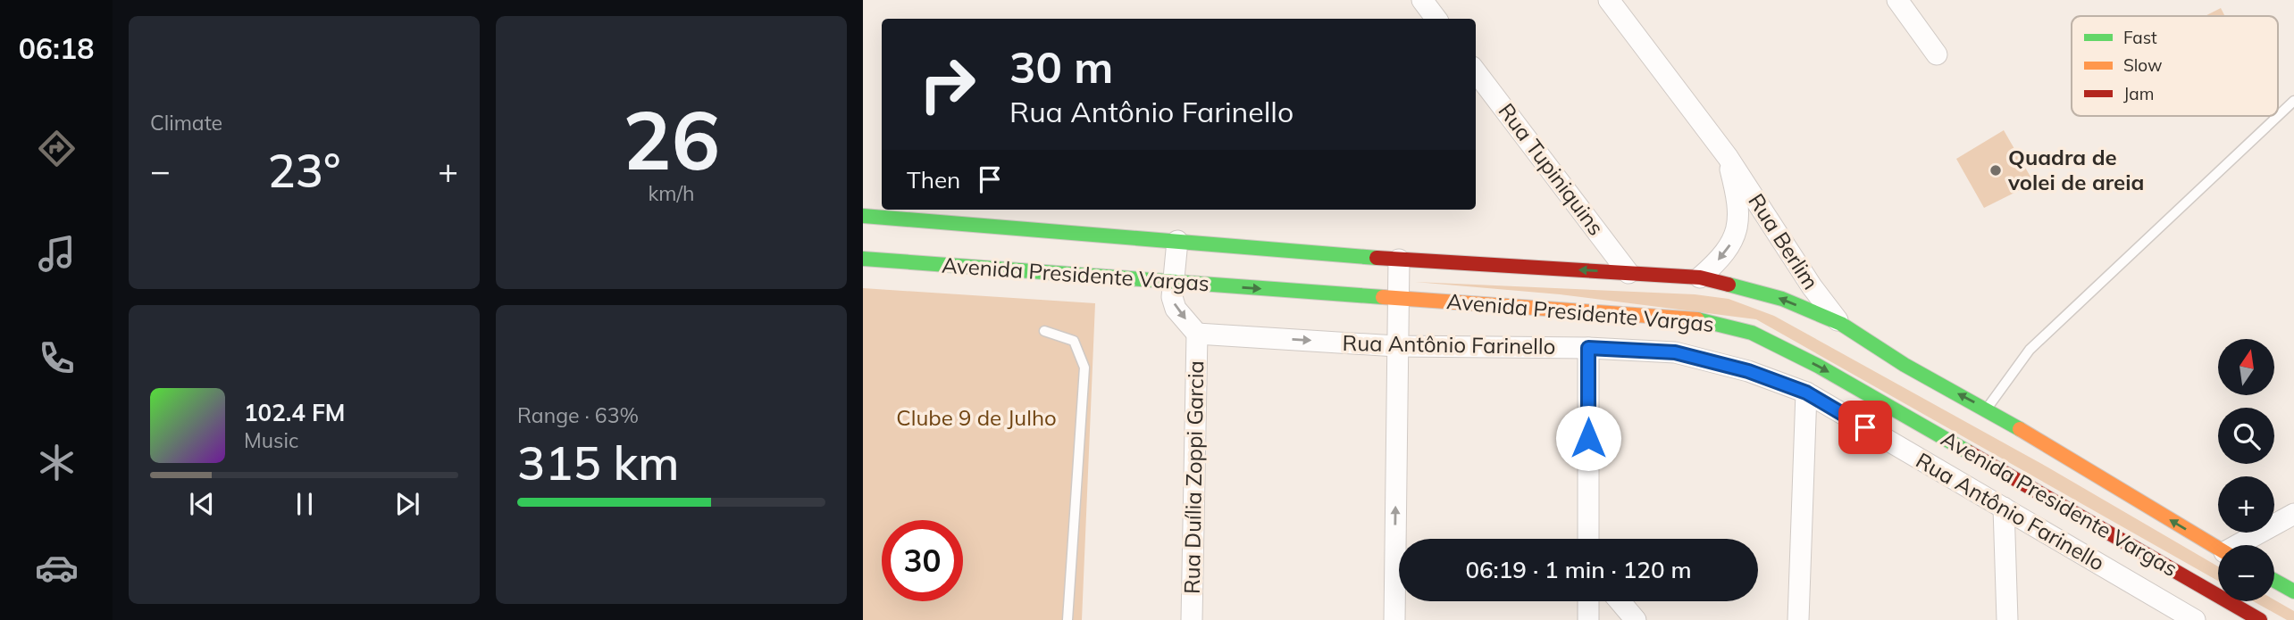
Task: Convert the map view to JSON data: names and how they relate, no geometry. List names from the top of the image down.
{
  "streets": {
    "main road": ["Avenida Presidente Vargas"],
    "street": [
      "Rua Tupiniquins",
      "Rua Berlim",
      "Rua Antônio Farinello",
      "Rua Duília Zoppi Garcia"
    ]
  },
  "crossings": [
    ["Rua Tupiniquins", "Avenida Presidente Vargas"],
    ["Rua Berlim", "Avenida Presidente Vargas"],
    ["Rua Antônio Farinello", "Rua Duília Zoppi Garcia"]
  ],
  "parks": ["Clube 9 de Julho"],
  "places": ["Quadra de volei de areia"],
  "legend": ["Fast", "Slow", "Jam"],
  "north": "top",
  "page": {
    "tabs": "06:18",
    "tile": [
      "Climate",
      ["26", "km/h"],
      ["Range · 63%", "315 km"]
    ],
    "turn": ["30 m", "Rua Antônio Farinello"],
    "heat": ["−", "23°", "+"],
    "then": "Then",
    "map_buttons": ["+", "−"],
    "song": ["102.4 FM", "Music"],
    "limit": "30",
    "trip": "06:19 · 1 min · 120 m"
  }
}
